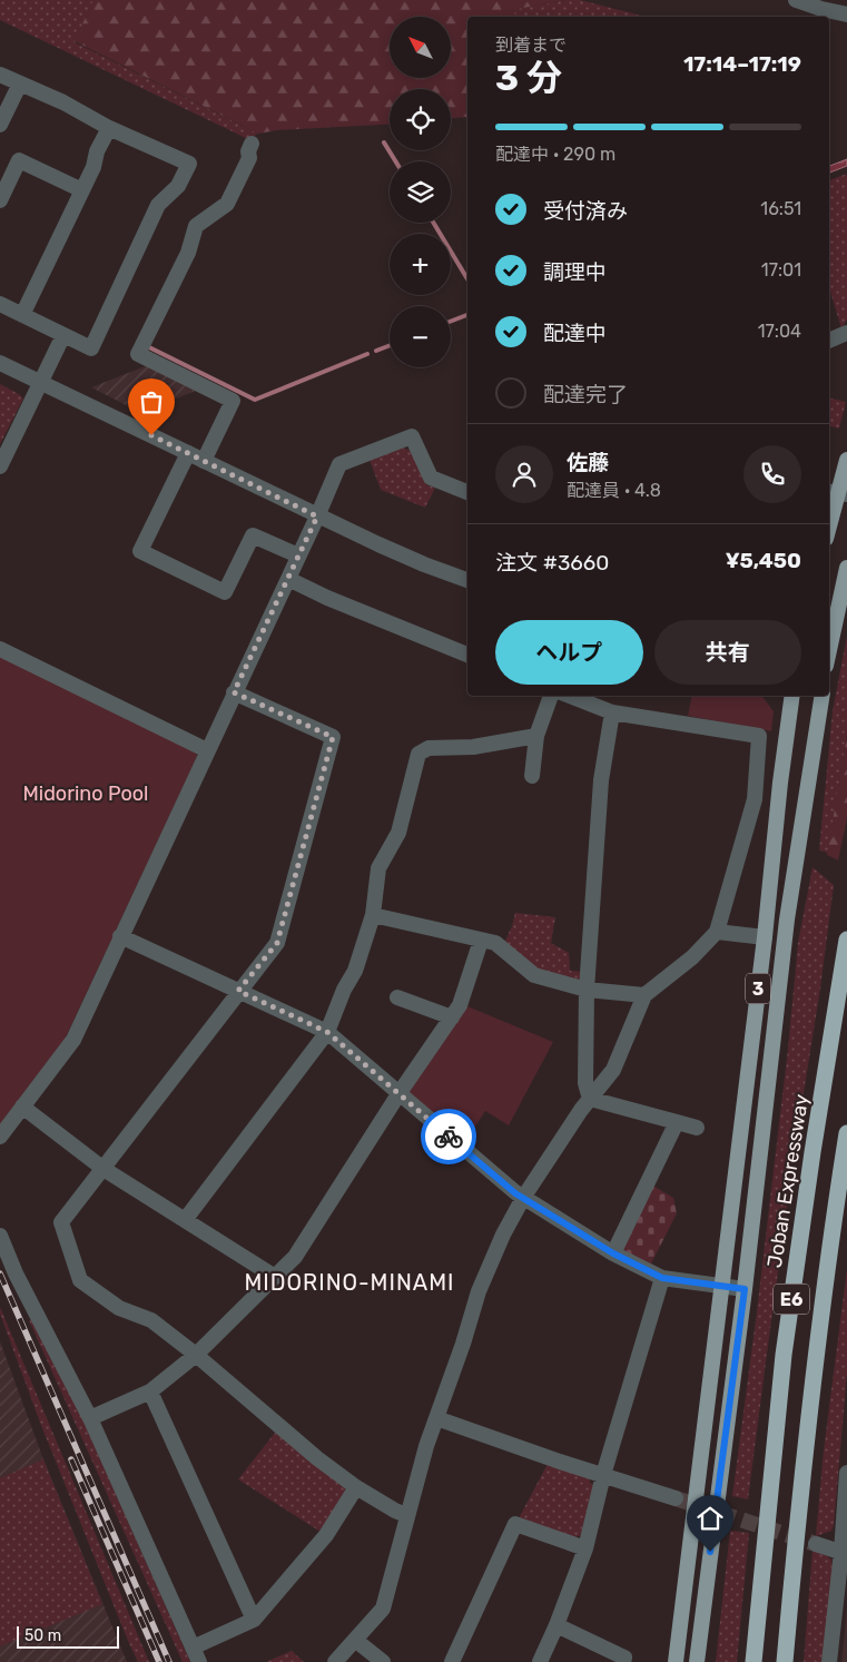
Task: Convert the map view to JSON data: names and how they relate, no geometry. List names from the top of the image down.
{
  "streets": {
    "highway": ["Joban Expressway", "E6"],
    "main road": ["3"]
  },
  "districts": ["MIDORINO-MINAMI"],
  "parks": ["Midorino Pool"],
  "scale_bar": "50 m",
  "north": "top left",
  "page": {
    "map_buttons": ["+", "−"],
    "heading": ["3 分", "到着まで", "17:14–17:19"],
    "panel": [
      "佐藤",
      "配達員 · 4.8",
      "注文 #3660",
      "¥5,450"
    ],
    "bar": "配達中 · 290 m",
    "list": [
      ["受付済み", "16:51"],
      ["調理中", "17:01"],
      ["配達中", "17:04"],
      "配達完了"
    ],
    "buttons": ["ヘルプ", "共有"],
    "scale": "50 m"
  }
}
